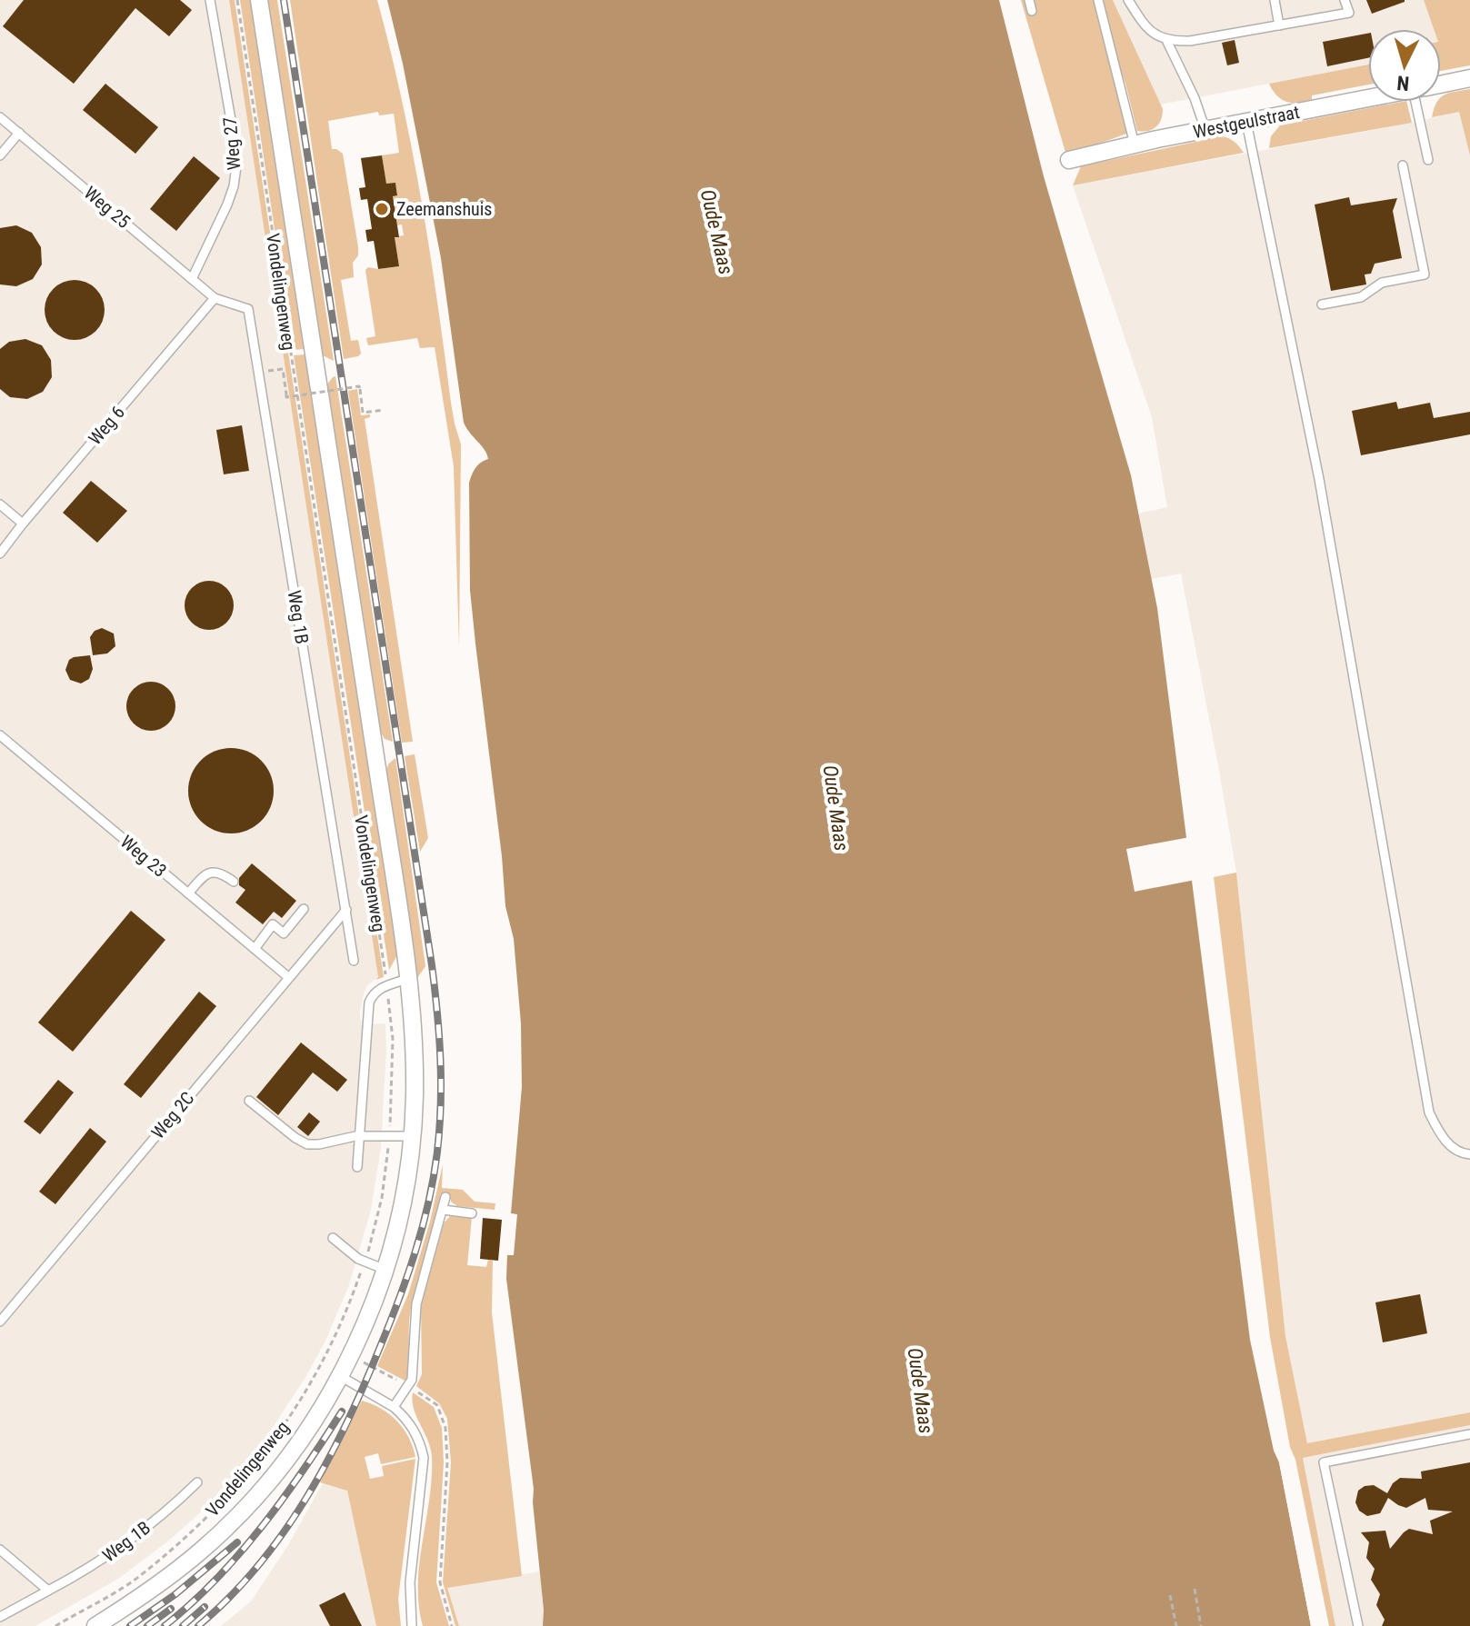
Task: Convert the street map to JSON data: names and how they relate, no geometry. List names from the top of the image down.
{
  "streets": {
    "street": ["Westgeulstraat", "Vondelingenweg"],
    "lane": [
      "Weg 27",
      "Weg 25",
      "Weg 6",
      "Weg 1B",
      "Weg 23",
      "Weg 2C"
    ]
  },
  "crossings": [
    ["Weg 27", "Weg 25"],
    ["Weg 25", "Weg 6"],
    ["Weg 25", "Weg 1B"],
    ["Weg 6", "Weg 1B"],
    ["Weg 1B", "Weg 2C"],
    ["Weg 23", "Weg 2C"]
  ],
  "water": ["Oude Maas"],
  "places": ["Zeemanshuis"],
  "north": "bottom"
}
